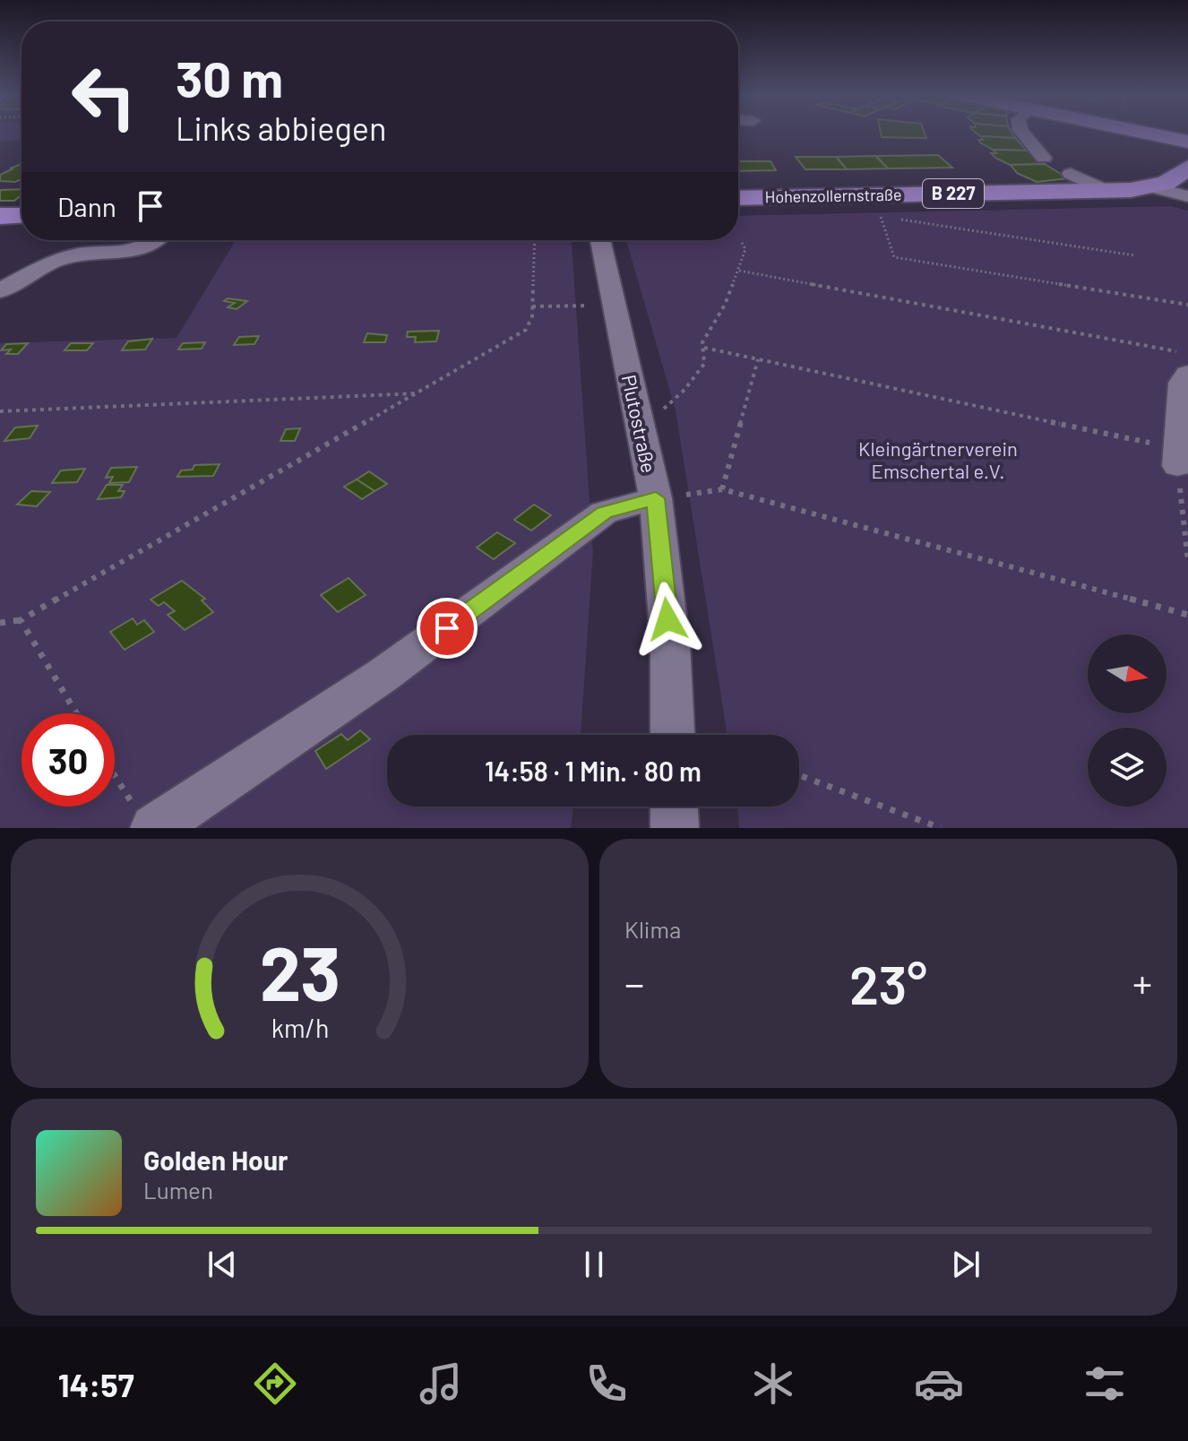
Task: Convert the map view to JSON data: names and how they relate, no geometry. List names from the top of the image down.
{
  "streets": {
    "main road": ["B 227", "Hohenzollernstraße"],
    "street": ["Plutostraße"]
  },
  "parks": ["Kleingärtnerverein Emschertal e.V."],
  "north": "right",
  "page": {
    "turn": ["30 m", "Links abbiegen"],
    "then": "Dann",
    "limit": "30",
    "trip": "14:58 · 1 Min. · 80 m",
    "tile": "Klima",
    "heat": ["−", "23°", "+"],
    "song": ["Golden Hour", "Lumen"],
    "tabs": "14:57",
    "gauge": ["23", "km/h"]
  }
}
